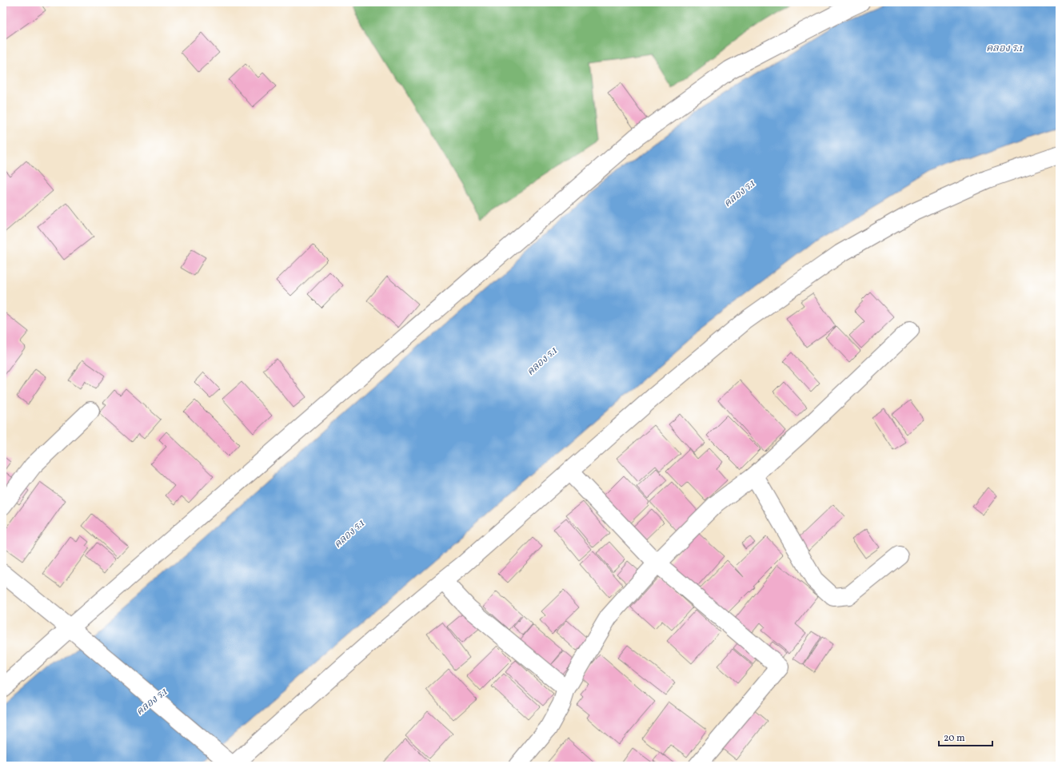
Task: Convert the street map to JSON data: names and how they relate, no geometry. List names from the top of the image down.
{
  "water": ["คลอง ร.1"],
  "scale_bar": "20 m"
}
